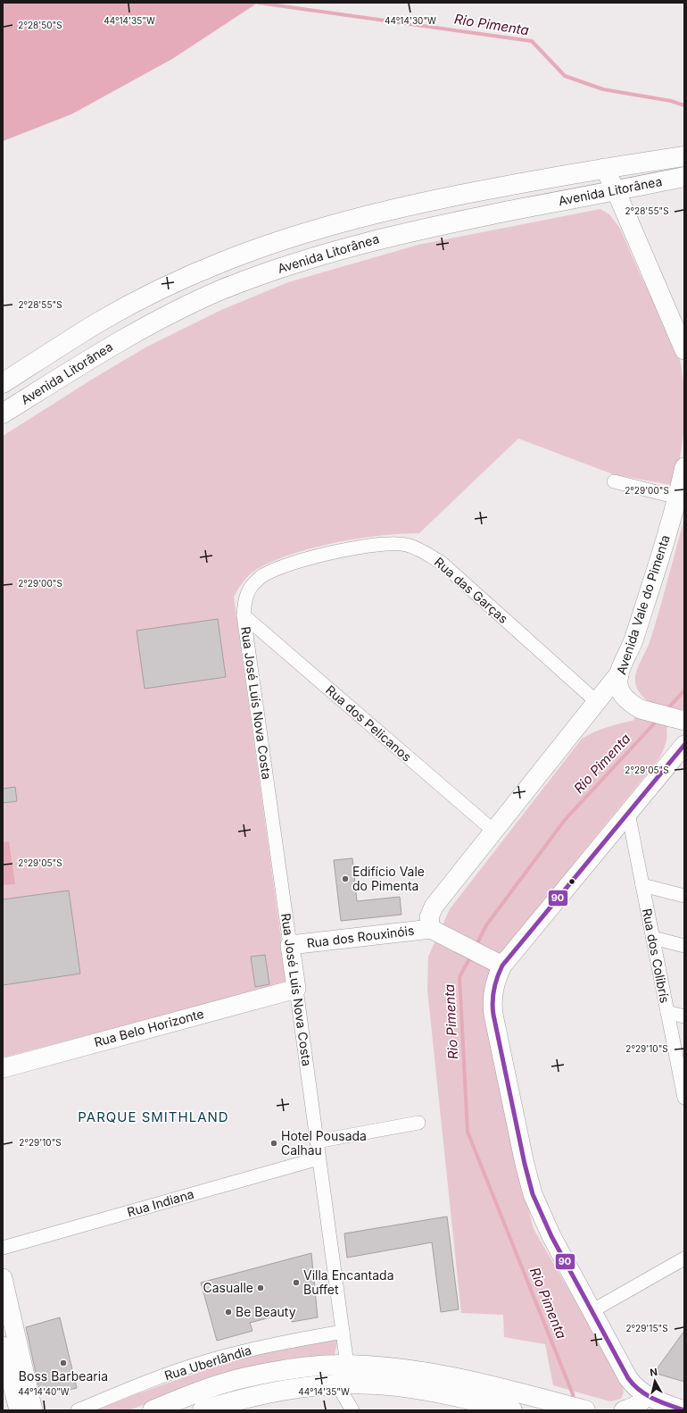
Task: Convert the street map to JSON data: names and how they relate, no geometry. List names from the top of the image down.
{
  "streets": {
    "main road": ["Avenida Litorânea"],
    "street": [
      "Rua das Garças",
      "Avenida Vale do Pimenta",
      "Rua José Luís Nova Costa",
      "Rua dos Pelicanos",
      "Rua dos Rouxinóis",
      "Rua dos Colibrís",
      "Rua Belo Horizonte",
      "Rua Indiana",
      "Rua Uberlândia"
    ]
  },
  "crossings": [
    ["Rua das Garças", "Avenida Vale do Pimenta"],
    ["Rua das Garças", "Rua José Luís Nova Costa"],
    ["Rua das Garças", "Rua dos Pelicanos"],
    ["Rua José Luís Nova Costa", "Rua dos Pelicanos"],
    ["Rua José Luís Nova Costa", "Rua dos Rouxinóis"],
    ["Rua José Luís Nova Costa", "Rua Belo Horizonte"],
    ["Rua José Luís Nova Costa", "Rua Indiana"],
    ["Rua José Luís Nova Costa", "Rua Uberlândia"]
  ],
  "districts": ["PARQUE SMITHLAND"],
  "water": ["Rio Pimenta"],
  "places": [
    "Edifício Vale do Pimenta",
    "Hotel Pousada Calhau",
    "Villa Encantada Buffet",
    "Casualle",
    "Be Beauty",
    "Boss Barbearia"
  ],
  "lines": ["transit line 90"],
  "north": "top",
  "coordinates": [
    "44°14'35\"W",
    "44°14'30\"W",
    "2°28'50\"S",
    "2°28'55\"S",
    "2°29'00\"S",
    "2°29'05\"S",
    "2°29'10\"S",
    "2°29'15\"S",
    "44°14'40\"W"
  ]
}
